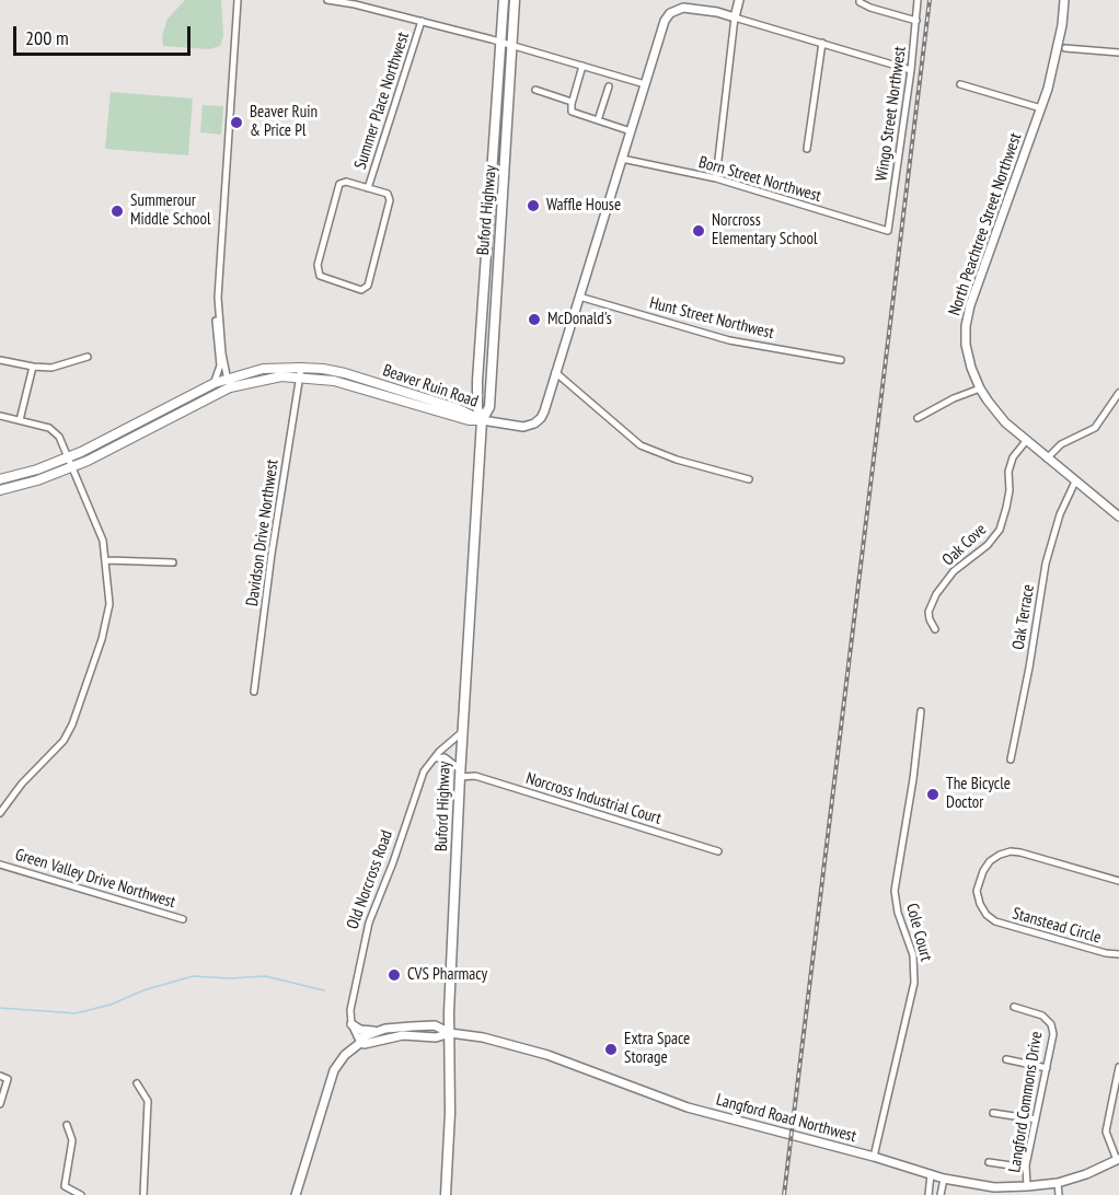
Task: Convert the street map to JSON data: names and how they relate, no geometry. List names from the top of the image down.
{
  "streets": {
    "main road": ["Buford Highway", "Beaver Ruin Road"],
    "street": [
      "Summer Place Northwest",
      "Wingo Street Northwest",
      "Born Street Northwest",
      "North Peachtree Street Northwest",
      "Hunt Street Northwest",
      "Davidson Drive Northwest",
      "Oak Cove",
      "Oak Terrace",
      "Norcross Industrial Court",
      "Green Valley Drive Northwest",
      "Old Norcross Road",
      "Stanstead Circle",
      "Cole Court",
      "Langford Commons Drive",
      "Langford Road Northwest"
    ]
  },
  "crossings": [
    ["Wingo Street Northwest", "Born Street Northwest"],
    ["Buford Highway", "Beaver Ruin Road"],
    ["Buford Highway", "Norcross Industrial Court"],
    ["Buford Highway", "Old Norcross Road"],
    ["Buford Highway", "Langford Road Northwest"],
    ["North Peachtree Street Northwest", "Oak Cove"],
    ["North Peachtree Street Northwest", "Oak Terrace"],
    ["Beaver Ruin Road", "Davidson Drive Northwest"],
    ["Old Norcross Road", "Langford Road Northwest"],
    ["Cole Court", "Langford Road Northwest"],
    ["Langford Commons Drive", "Langford Road Northwest"]
  ],
  "places": [
    "Beaver Ruin & Price Pl",
    "Waffle House",
    "Summerour Middle School",
    "Norcross Elementary School",
    "McDonald's",
    "The Bicycle Doctor",
    "CVS Pharmacy",
    "Extra Space Storage"
  ],
  "scale_bar": "200 m"
}
